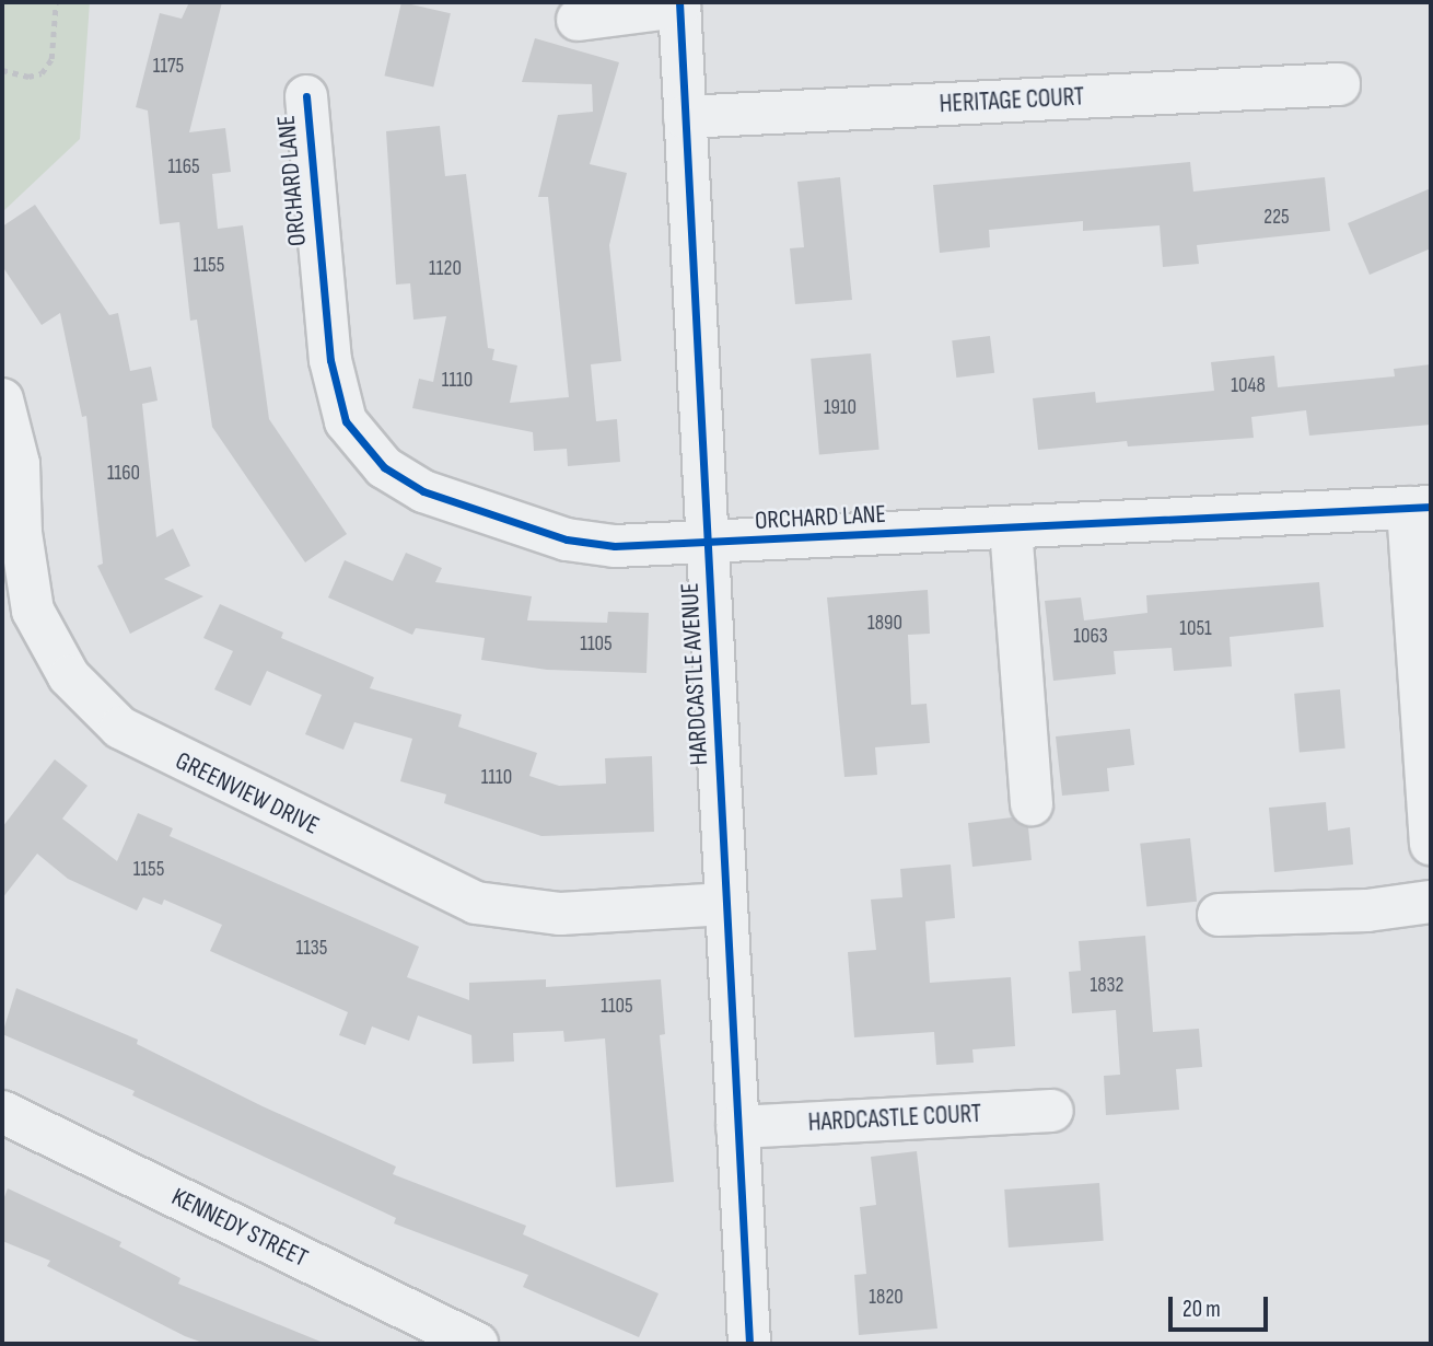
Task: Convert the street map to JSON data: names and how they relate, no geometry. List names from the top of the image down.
{
  "streets": {
    "street": [
      "HERITAGE COURT",
      "ORCHARD LANE",
      "HARDCASTLE AVENUE",
      "GREENVIEW DRIVE",
      "HARDCASTLE COURT",
      "KENNEDY STREET"
    ]
  },
  "crossings": [
    ["HERITAGE COURT", "HARDCASTLE AVENUE"],
    ["ORCHARD LANE", "HARDCASTLE AVENUE"],
    ["HARDCASTLE AVENUE", "GREENVIEW DRIVE"],
    ["HARDCASTLE AVENUE", "HARDCASTLE COURT"]
  ],
  "house_numbers": [
    "1175",
    "1165",
    "225",
    "1155",
    "1120",
    "1110",
    "1048",
    "1910",
    "1160",
    "1890",
    "1051",
    "1063",
    "1105",
    "1110",
    "1155",
    "1135",
    "1832",
    "1105",
    "1820"
  ],
  "scale_bar": "20 m"
}
